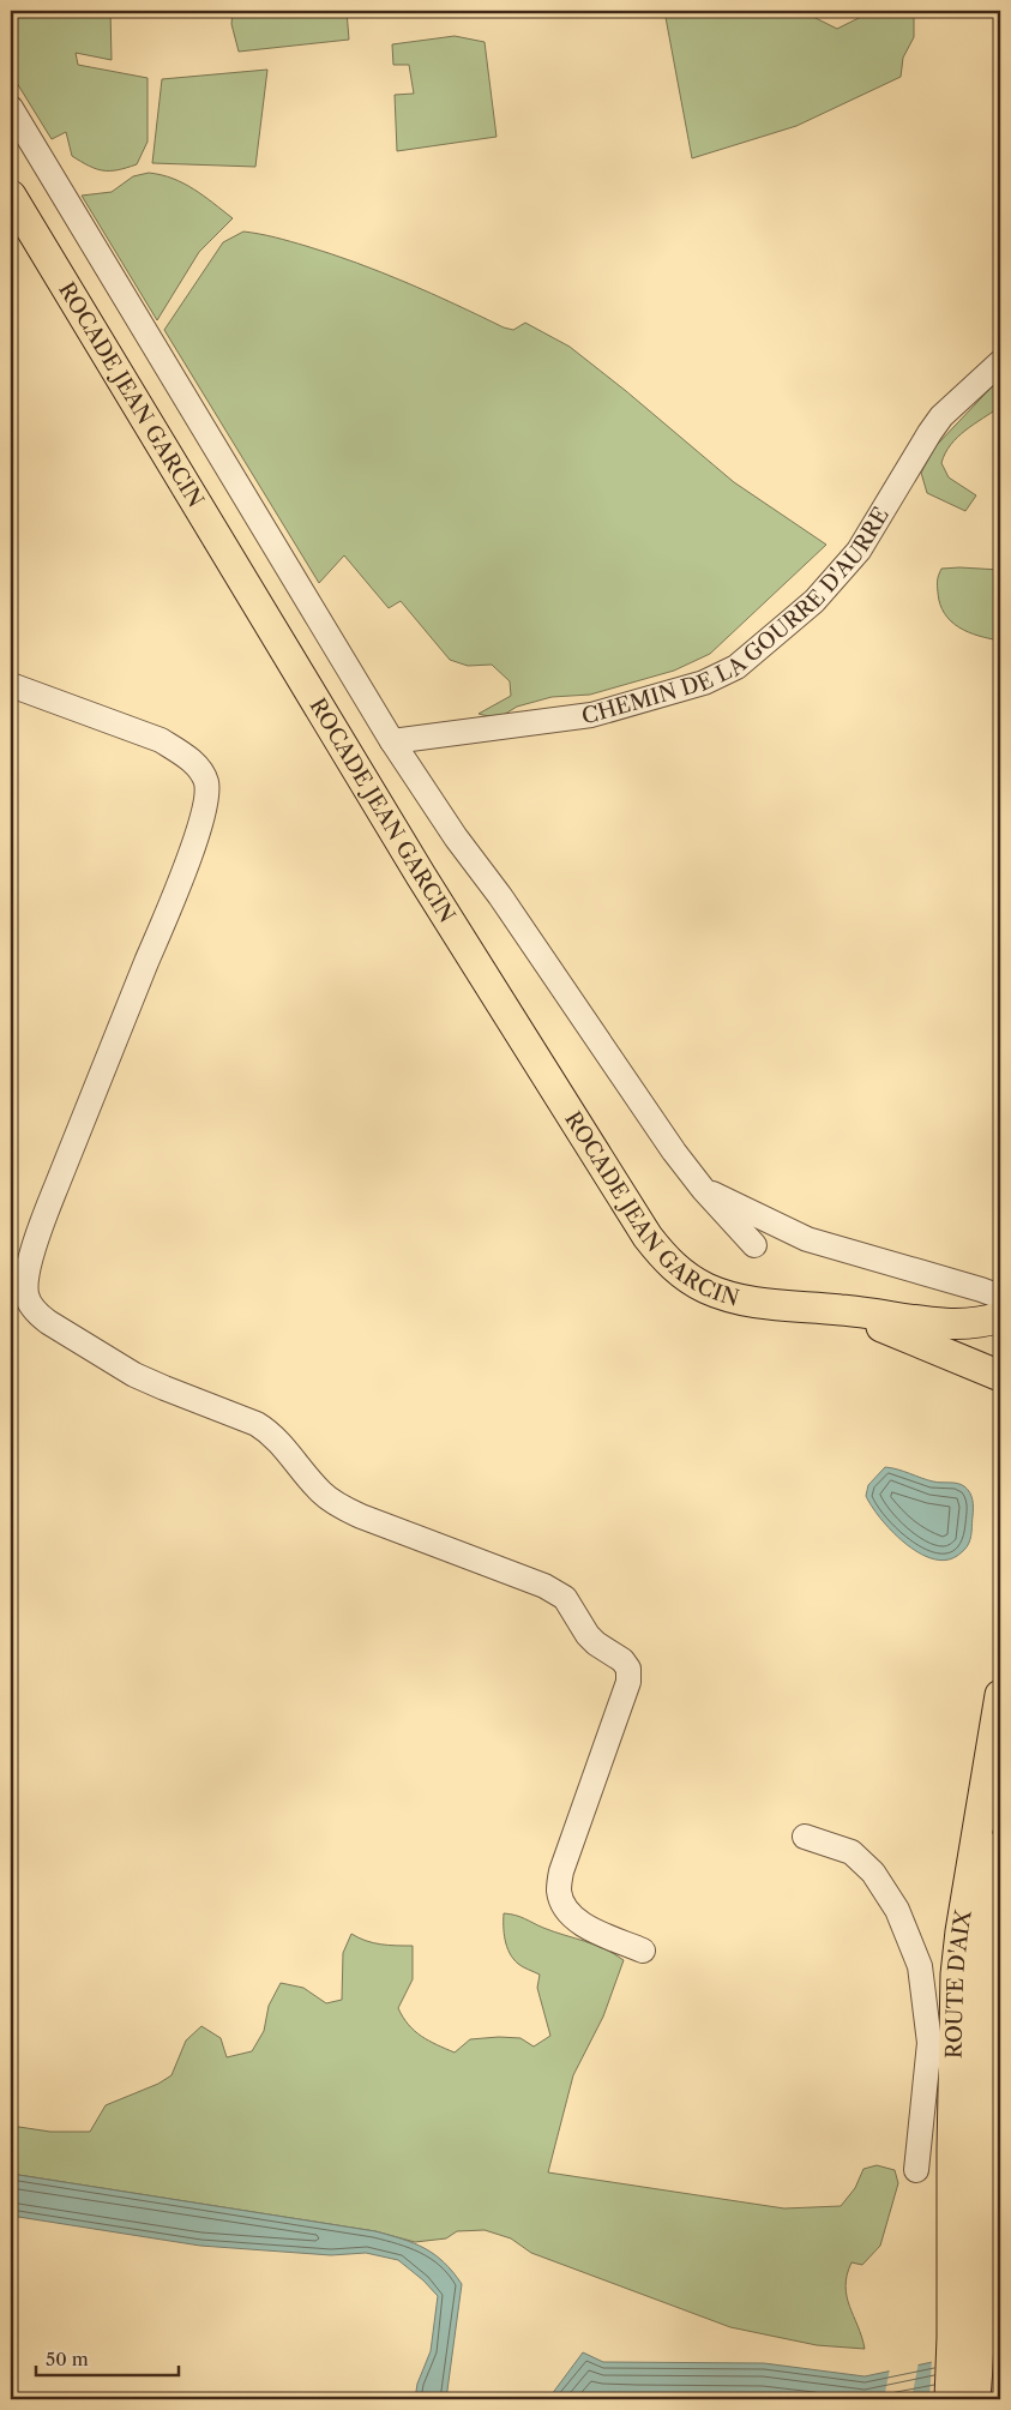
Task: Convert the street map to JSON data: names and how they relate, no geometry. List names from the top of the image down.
{
  "streets": {
    "main road": ["ROCADE JEAN GARCIN", "ROUTE D'AIX"],
    "street": ["CHEMIN DE LA GOURRE D'AURRE"]
  },
  "crossings": [
    ["ROCADE JEAN GARCIN", "CHEMIN DE LA GOURRE D'AURRE"]
  ],
  "scale_bar": "50 m"
}
